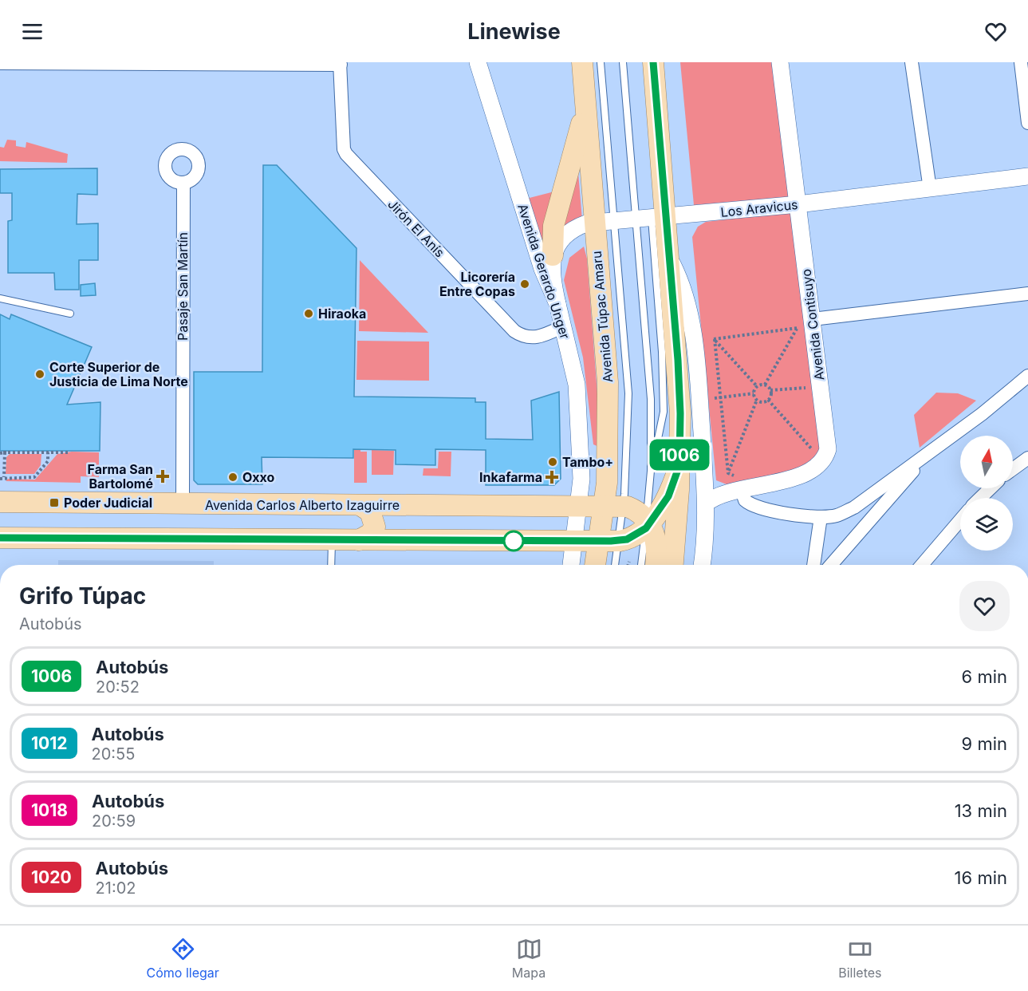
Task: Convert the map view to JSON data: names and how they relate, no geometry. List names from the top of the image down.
{
  "streets": {
    "main road": ["Avenida Túpac Amaru", "Avenida Carlos Alberto Izaguirre"],
    "street": [
      "Los Aravicus",
      "Jirón El Anís",
      "Avenida Gerardo Unger",
      "Pasaje San Martín",
      "Avenida Contisuyo"
    ]
  },
  "crossings": [
    ["Los Aravicus", "Avenida Túpac Amaru"],
    ["Los Aravicus", "Avenida Contisuyo"],
    ["Jirón El Anís", "Avenida Gerardo Unger"],
    ["Avenida Gerardo Unger", "Avenida Carlos Alberto Izaguirre"],
    ["Pasaje San Martín", "Avenida Carlos Alberto Izaguirre"],
    ["Avenida Túpac Amaru", "Avenida Carlos Alberto Izaguirre"]
  ],
  "places": {
    "other": [
      "Licorería Entre Copas",
      "Hiraoka",
      "Corte Superior de Justicia de Lima Norte",
      "Tambo+",
      "Oxxo"
    ],
    "health": ["Farma San Bartolomé", "Inkafarma"],
    "transit": ["Poder Judicial"]
  },
  "lines": ["bus line 1006"],
  "north": "top",
  "page": {
    "header": "Linewise",
    "on_map": "1006",
    "heading": ["Grifo Túpac", "Autobús"],
    "list": [
      {
        "mark": "1006",
        "name": "Autobús",
        "note": "20:52",
        "value": "6 min"
      },
      {
        "mark": "1012",
        "name": "Autobús",
        "note": "20:55",
        "value": "9 min"
      },
      {
        "mark": "1018",
        "name": "Autobús",
        "note": "20:59",
        "value": "13 min"
      },
      {
        "mark": "1020",
        "name": "Autobús",
        "note": "21:02",
        "value": "16 min"
      }
    ],
    "tabs": ["Cómo llegar", "Mapa", "Billetes"]
  }
}
